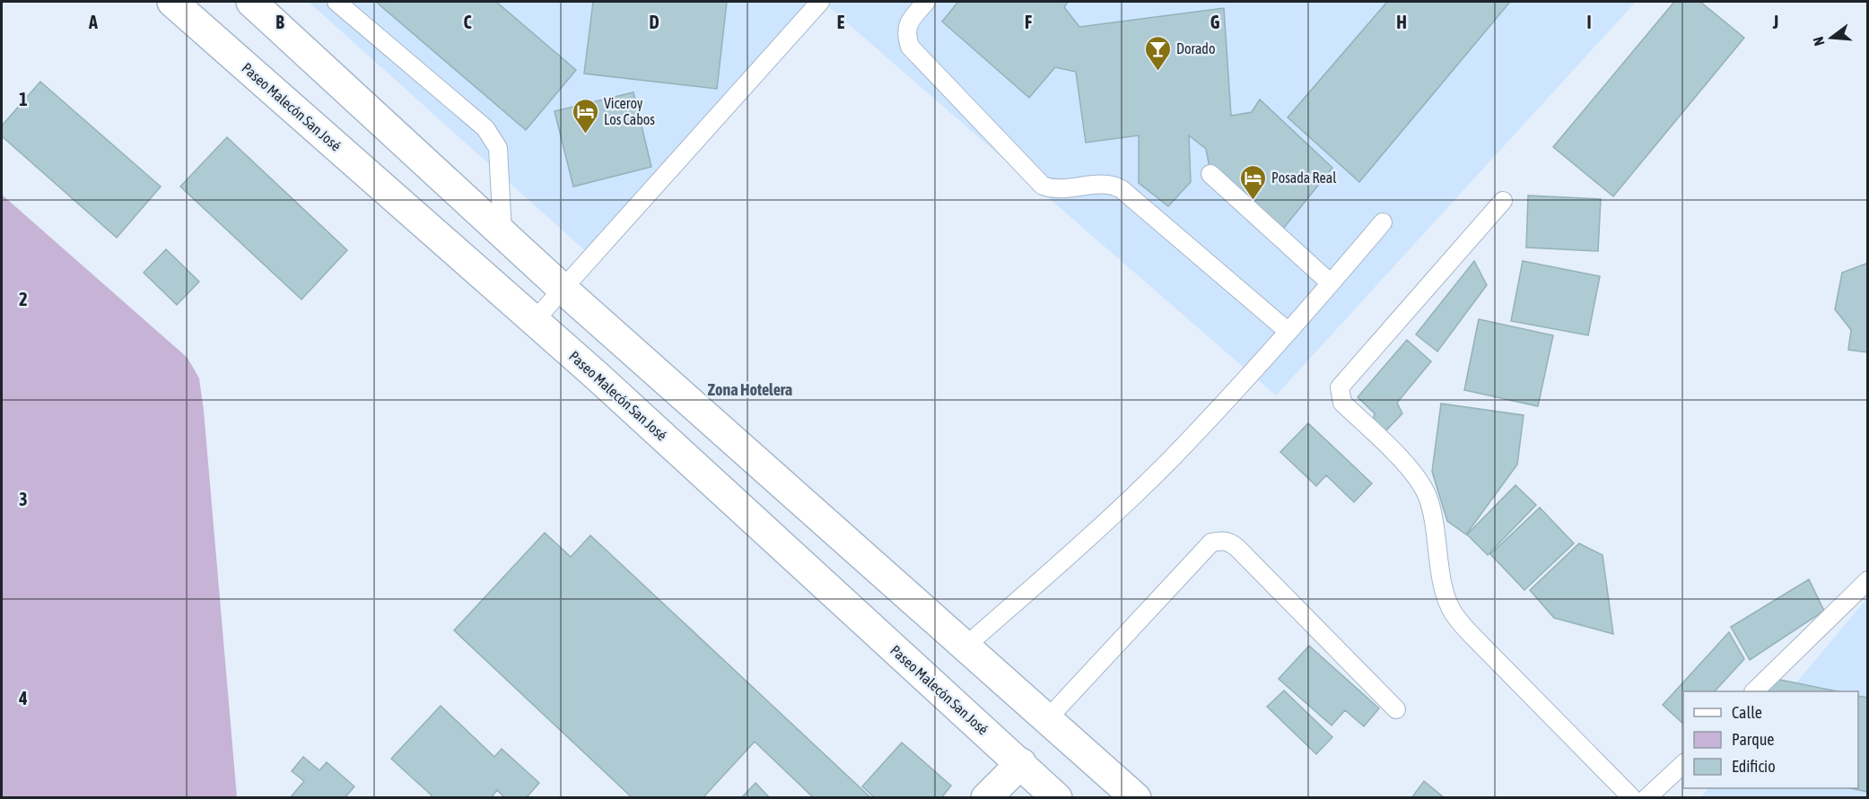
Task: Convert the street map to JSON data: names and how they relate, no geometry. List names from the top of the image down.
{
  "streets": {
    "main road": ["Paseo Malecón San José"]
  },
  "districts": ["Zona Hotelera"],
  "places": {
    "bar": ["Dorado"],
    "hotel": ["Viceroy Los Cabos", "Posada Real"]
  },
  "legend": ["Calle", "Parque", "Edificio"],
  "north": "left",
  "grid": {
    "columns": [
      "A",
      "B",
      "C",
      "D",
      "E",
      "F",
      "G",
      "H",
      "I",
      "J"
    ],
    "rows": [
      "1",
      "2",
      "3",
      "4"
    ]
  }
}
